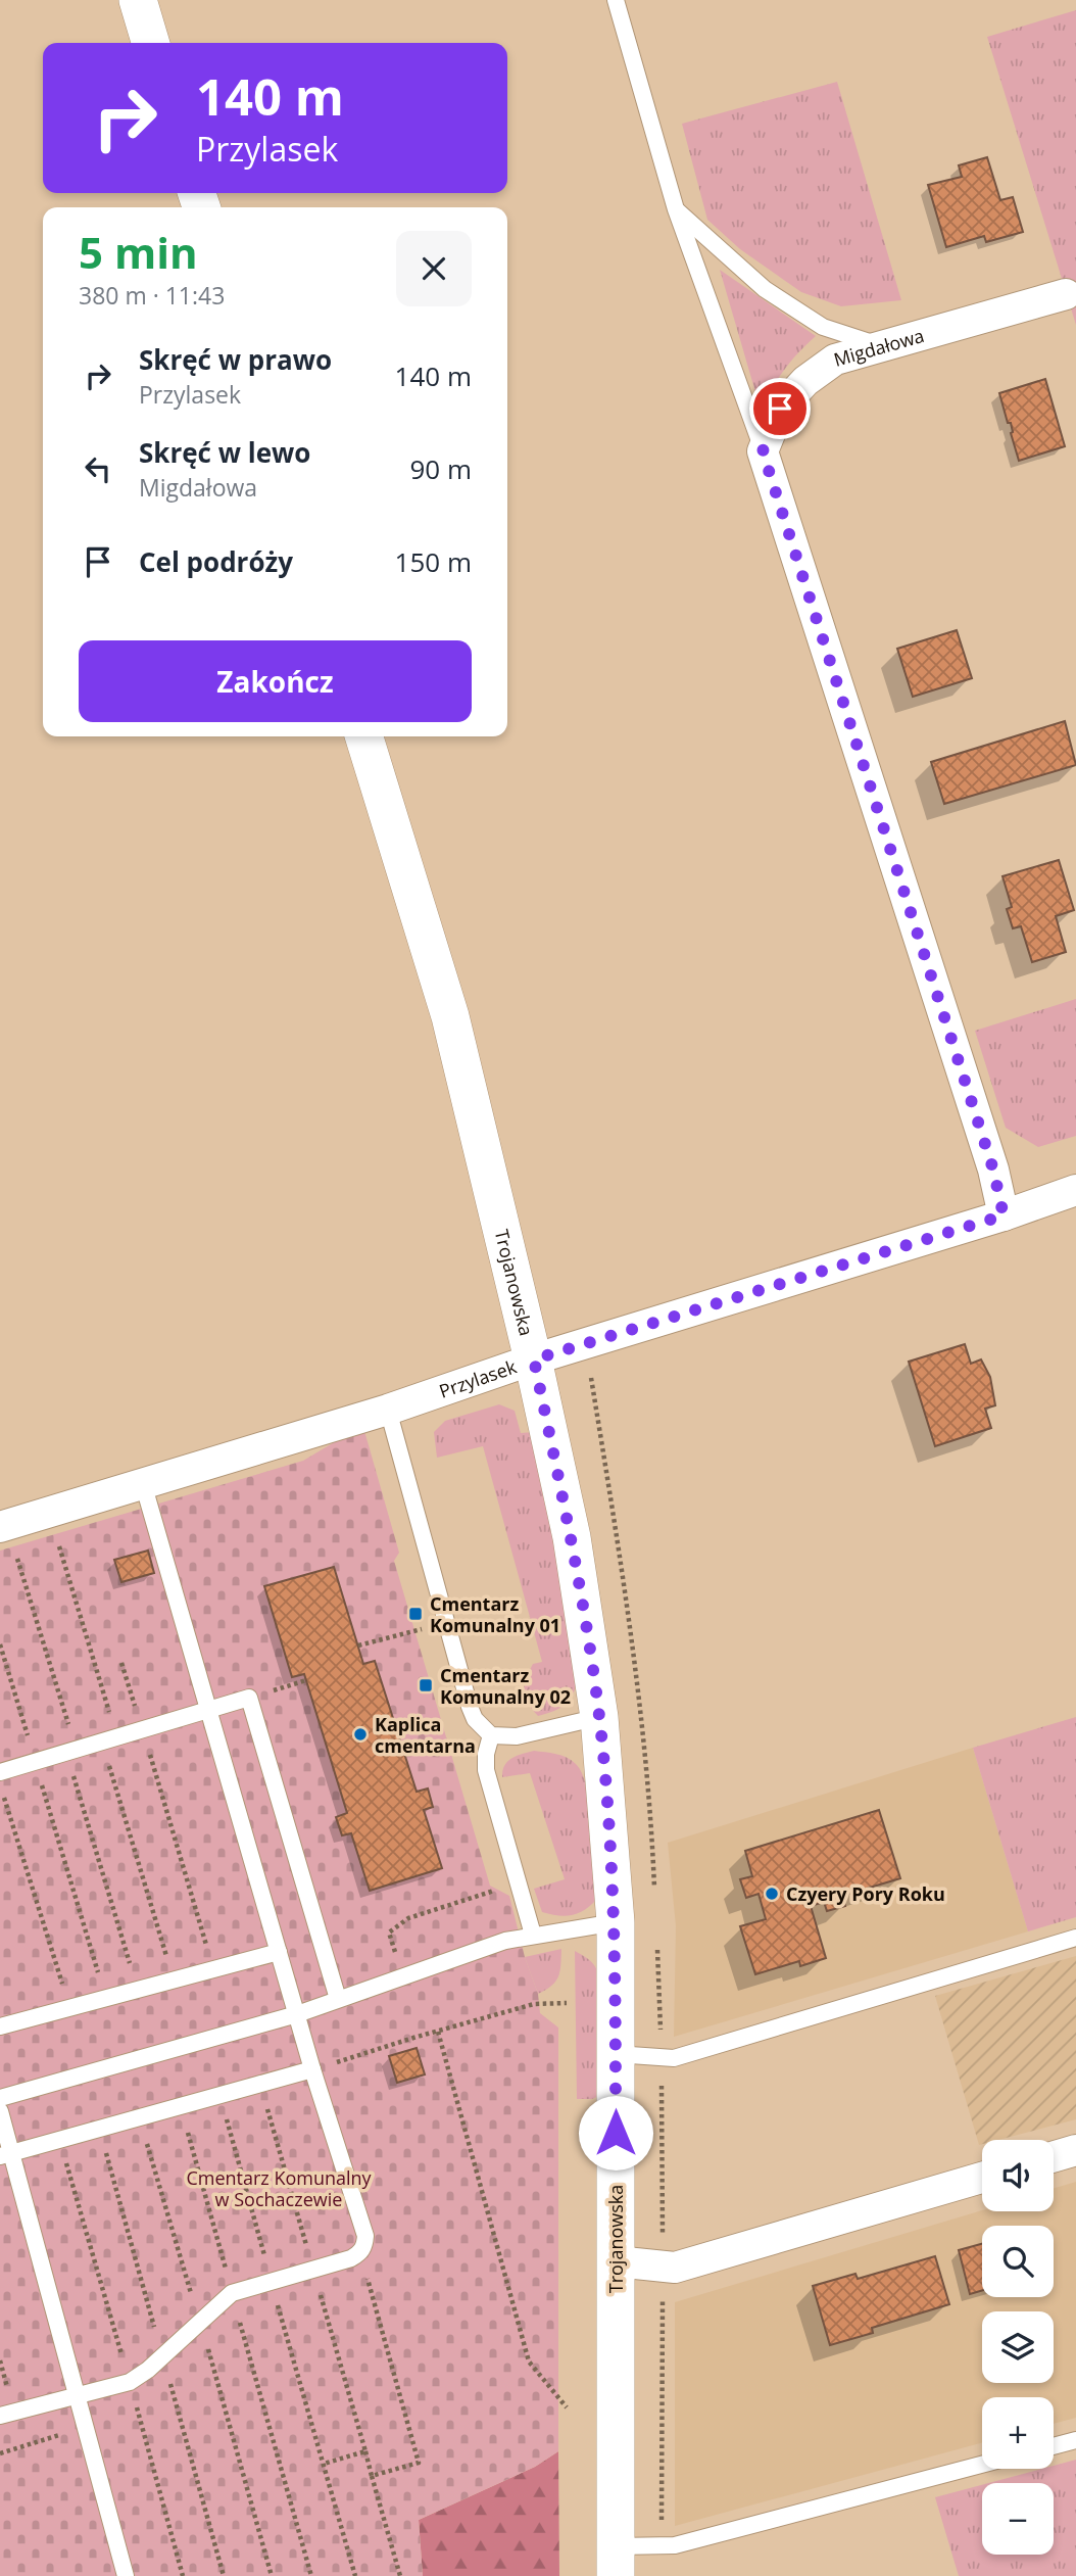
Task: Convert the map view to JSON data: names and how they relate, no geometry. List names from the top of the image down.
{
  "streets": {
    "street": ["Migdałowa", "Trojanowska", "Przylasek"]
  },
  "crossings": [
    ["Trojanowska", "Przylasek"]
  ],
  "parks": ["Cmentarz Komunalny w Sochaczewie"],
  "places": {
    "transit": ["Cmentarz Komunalny 01", "Cmentarz Komunalny 02"],
    "other": ["Kaplica cmentarna", "Czyery Pory Roku"]
  },
  "page": {
    "turn": ["140 m", "Przylasek"],
    "heading": ["5 min", "380 m · 11:43"],
    "list": [
      {
        "name": "Skręć w prawo",
        "note": "Przylasek",
        "value": "140 m"
      },
      {
        "name": "Skręć w lewo",
        "note": "Migdałowa",
        "value": "90 m"
      },
      {
        "name": "Cel podróży",
        "value": "150 m"
      }
    ],
    "buttons": "Zakończ",
    "map_buttons": ["+", "−"]
  }
}
